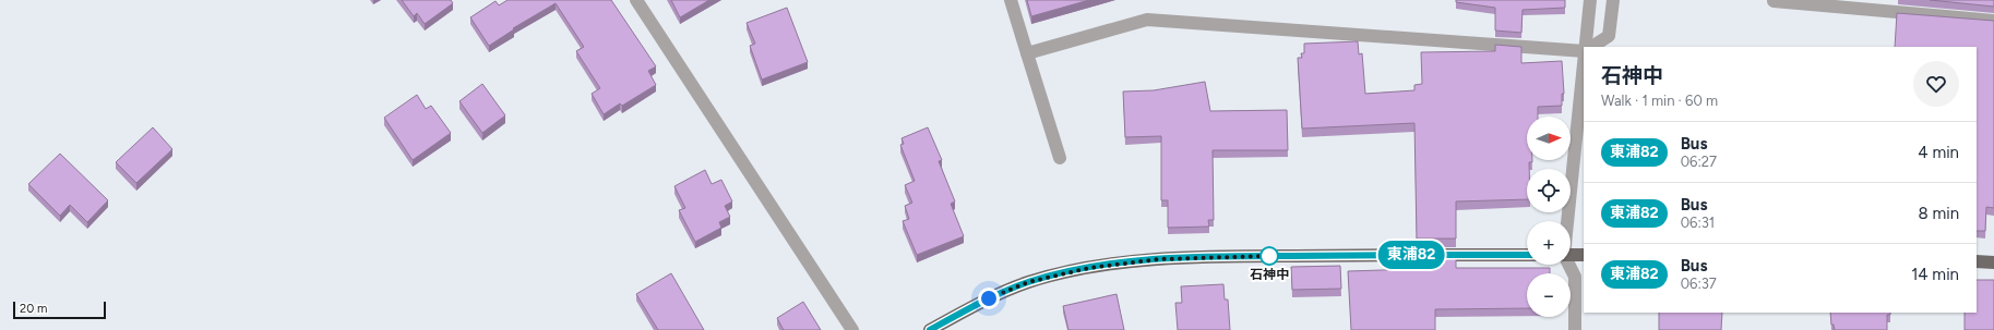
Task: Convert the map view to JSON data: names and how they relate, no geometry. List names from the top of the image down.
{
  "places": ["石神中"],
  "lines": ["bus line 東浦82"],
  "scale_bar": "20 m",
  "north": "right",
  "page": {
    "on_map": "東浦82",
    "heading": ["石神中", "Walk · 1 min · 60 m"],
    "map_buttons": ["+", "−"],
    "list": [
      {
        "mark": "東浦82",
        "name": "Bus",
        "note": "06:27",
        "value": "4 min"
      },
      {
        "mark": "東浦82",
        "name": "Bus",
        "note": "06:31",
        "value": "8 min"
      },
      {
        "mark": "東浦82",
        "name": "Bus",
        "note": "06:37",
        "value": "14 min"
      }
    ],
    "scale": "20 m"
  }
}
